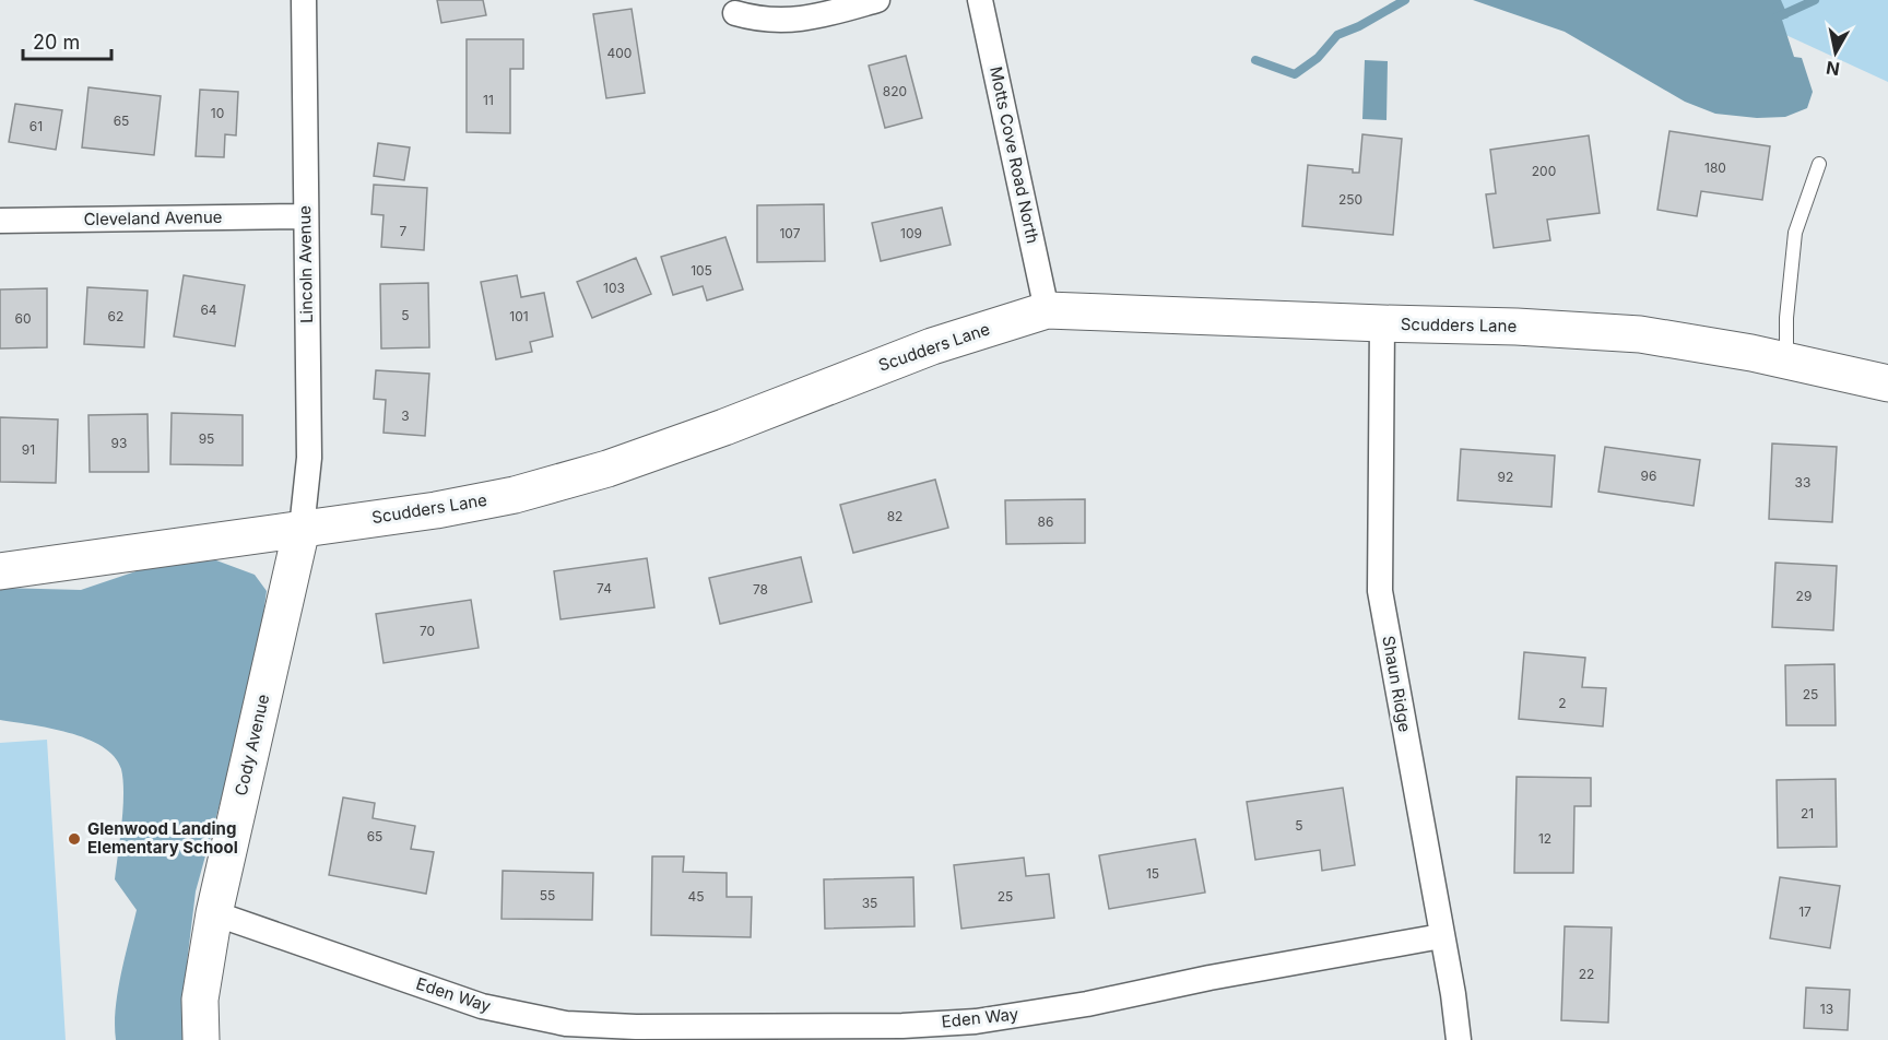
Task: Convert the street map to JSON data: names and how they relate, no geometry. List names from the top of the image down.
{
  "streets": {
    "street": [
      "Motts Cove Road North",
      "Cleveland Avenue",
      "Lincoln Avenue",
      "Scudders Lane",
      "Shaun Ridge",
      "Cody Avenue",
      "Eden Way"
    ]
  },
  "crossings": [
    ["Motts Cove Road North", "Scudders Lane"],
    ["Cleveland Avenue", "Lincoln Avenue"],
    ["Lincoln Avenue", "Scudders Lane"],
    ["Lincoln Avenue", "Cody Avenue"],
    ["Scudders Lane", "Shaun Ridge"],
    ["Scudders Lane", "Cody Avenue"],
    ["Shaun Ridge", "Eden Way"],
    ["Cody Avenue", "Eden Way"]
  ],
  "places": ["Glenwood Landing Elementary School"],
  "house_numbers": [
    "400",
    "820",
    "11",
    "10",
    "65",
    "61",
    "180",
    "200",
    "250",
    "7",
    "107",
    "109",
    "105",
    "103",
    "64",
    "5",
    "62",
    "101",
    "60",
    "3",
    "95",
    "93",
    "91",
    "96",
    "92",
    "33",
    "82",
    "86",
    "74",
    "78",
    "29",
    "70",
    "25",
    "2",
    "21",
    "5",
    "65",
    "12",
    "15",
    "55",
    "45",
    "25",
    "35",
    "17",
    "22",
    "13"
  ],
  "scale_bar": "20 m",
  "north": "bottom"
}
